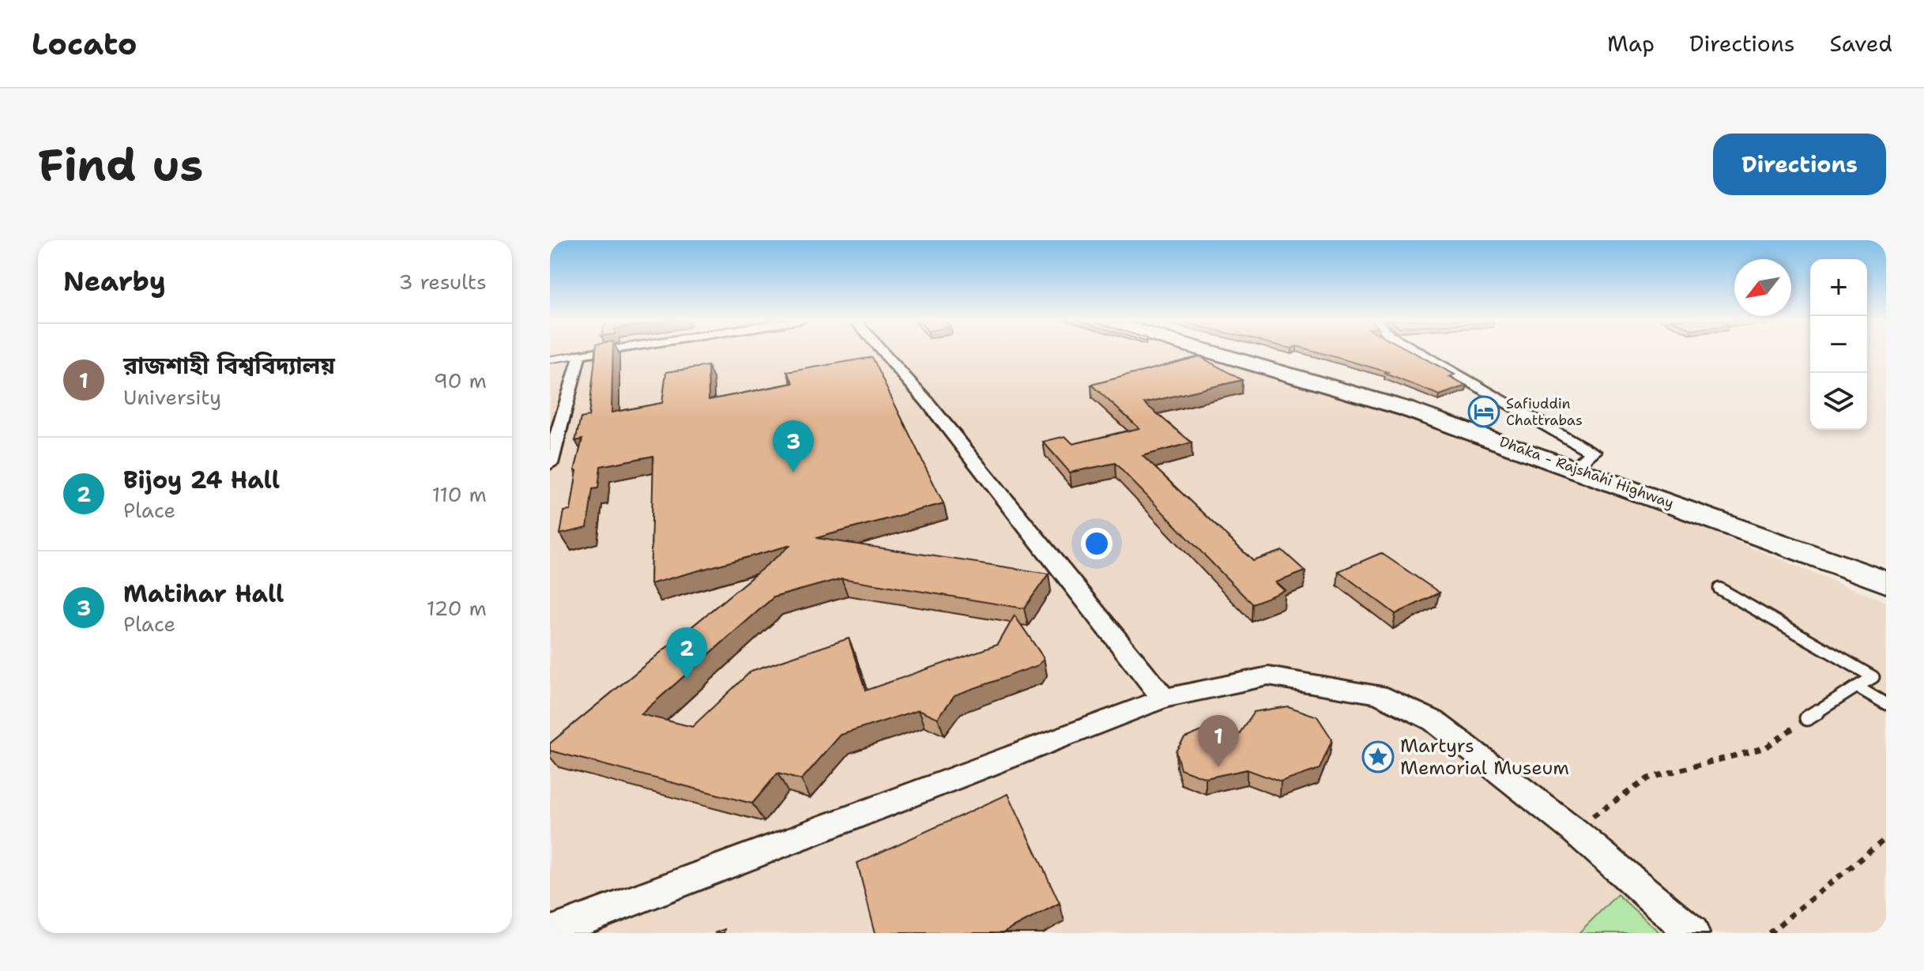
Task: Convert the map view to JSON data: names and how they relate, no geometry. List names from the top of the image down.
{
  "streets": {
    "highway": ["Dhaka - Rajshahi Highway"]
  },
  "places": {
    "hotel": ["Safiuddin Chattrabas"],
    "place": ["Martyrs Memorial Museum"]
  },
  "north": "bottom left",
  "page": {
    "header": "Locato",
    "nav": ["Map", "Directions", "Saved"],
    "buttons": "Directions",
    "title": "Find us",
    "heading": ["Nearby", "3 results"],
    "map_buttons": ["+", "−"],
    "list": [
      {
        "mark": "1",
        "name": "রাজশাহী বিশ্ববিদ্যালয়",
        "note": "University",
        "value": "90 m"
      },
      {
        "mark": "2",
        "name": "Bijoy 24 Hall",
        "note": "Place",
        "value": "110 m"
      },
      {
        "mark": "3",
        "name": "Matihar Hall",
        "note": "Place",
        "value": "120 m"
      }
    ],
    "pins": ["3", "2", "1"]
  }
}
